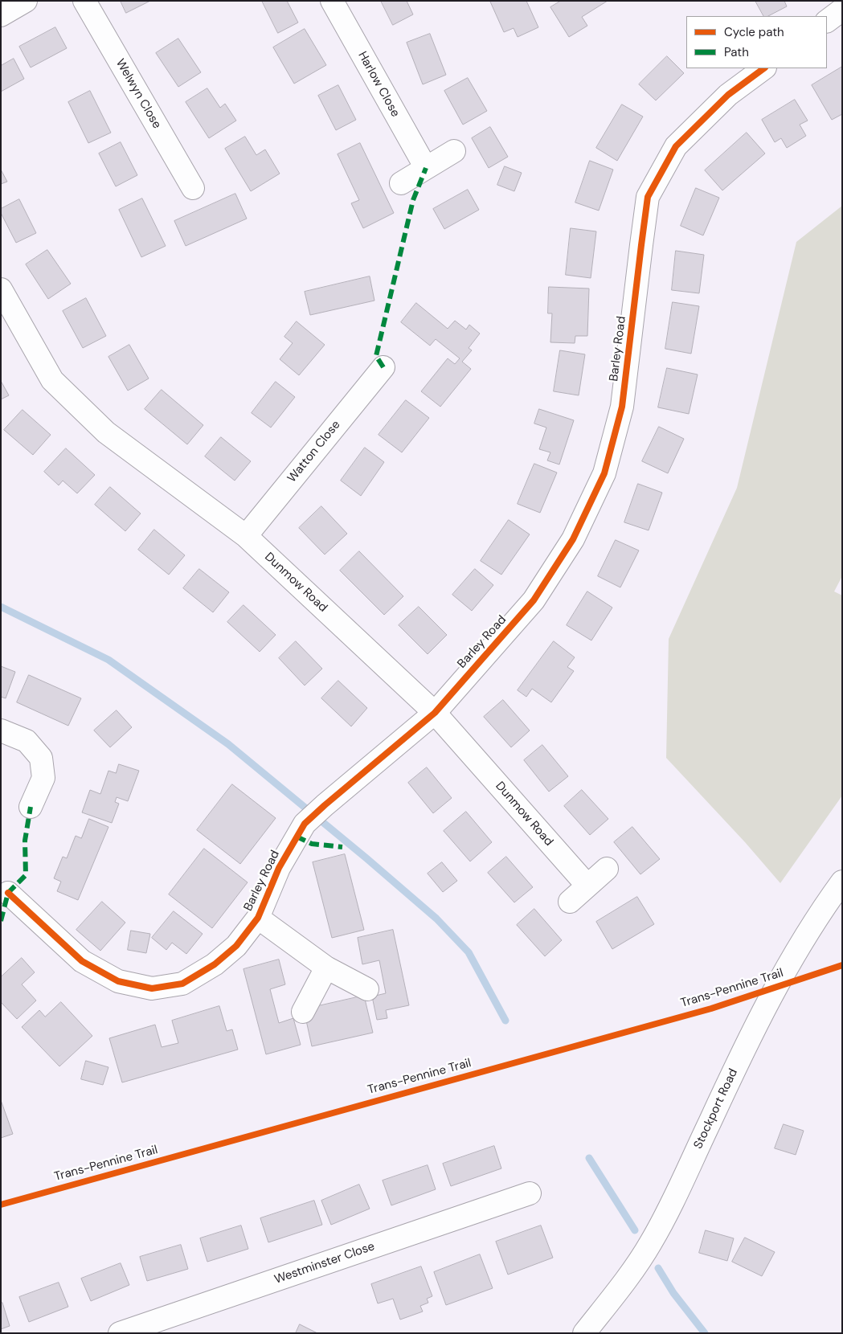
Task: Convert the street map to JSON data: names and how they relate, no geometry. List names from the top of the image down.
{
  "streets": {
    "street": [
      "Harlow Close",
      "Welwyn Close",
      "Barley Road",
      "Watton Close",
      "Dunmow Road",
      "Stockport Road",
      "Westminster Close"
    ],
    "cycle path": ["Trans-Pennine Trail"]
  },
  "crossings": [
    ["Barley Road", "Dunmow Road"],
    ["Watton Close", "Dunmow Road"]
  ],
  "legend": ["Cycle path", "Path"]
}
